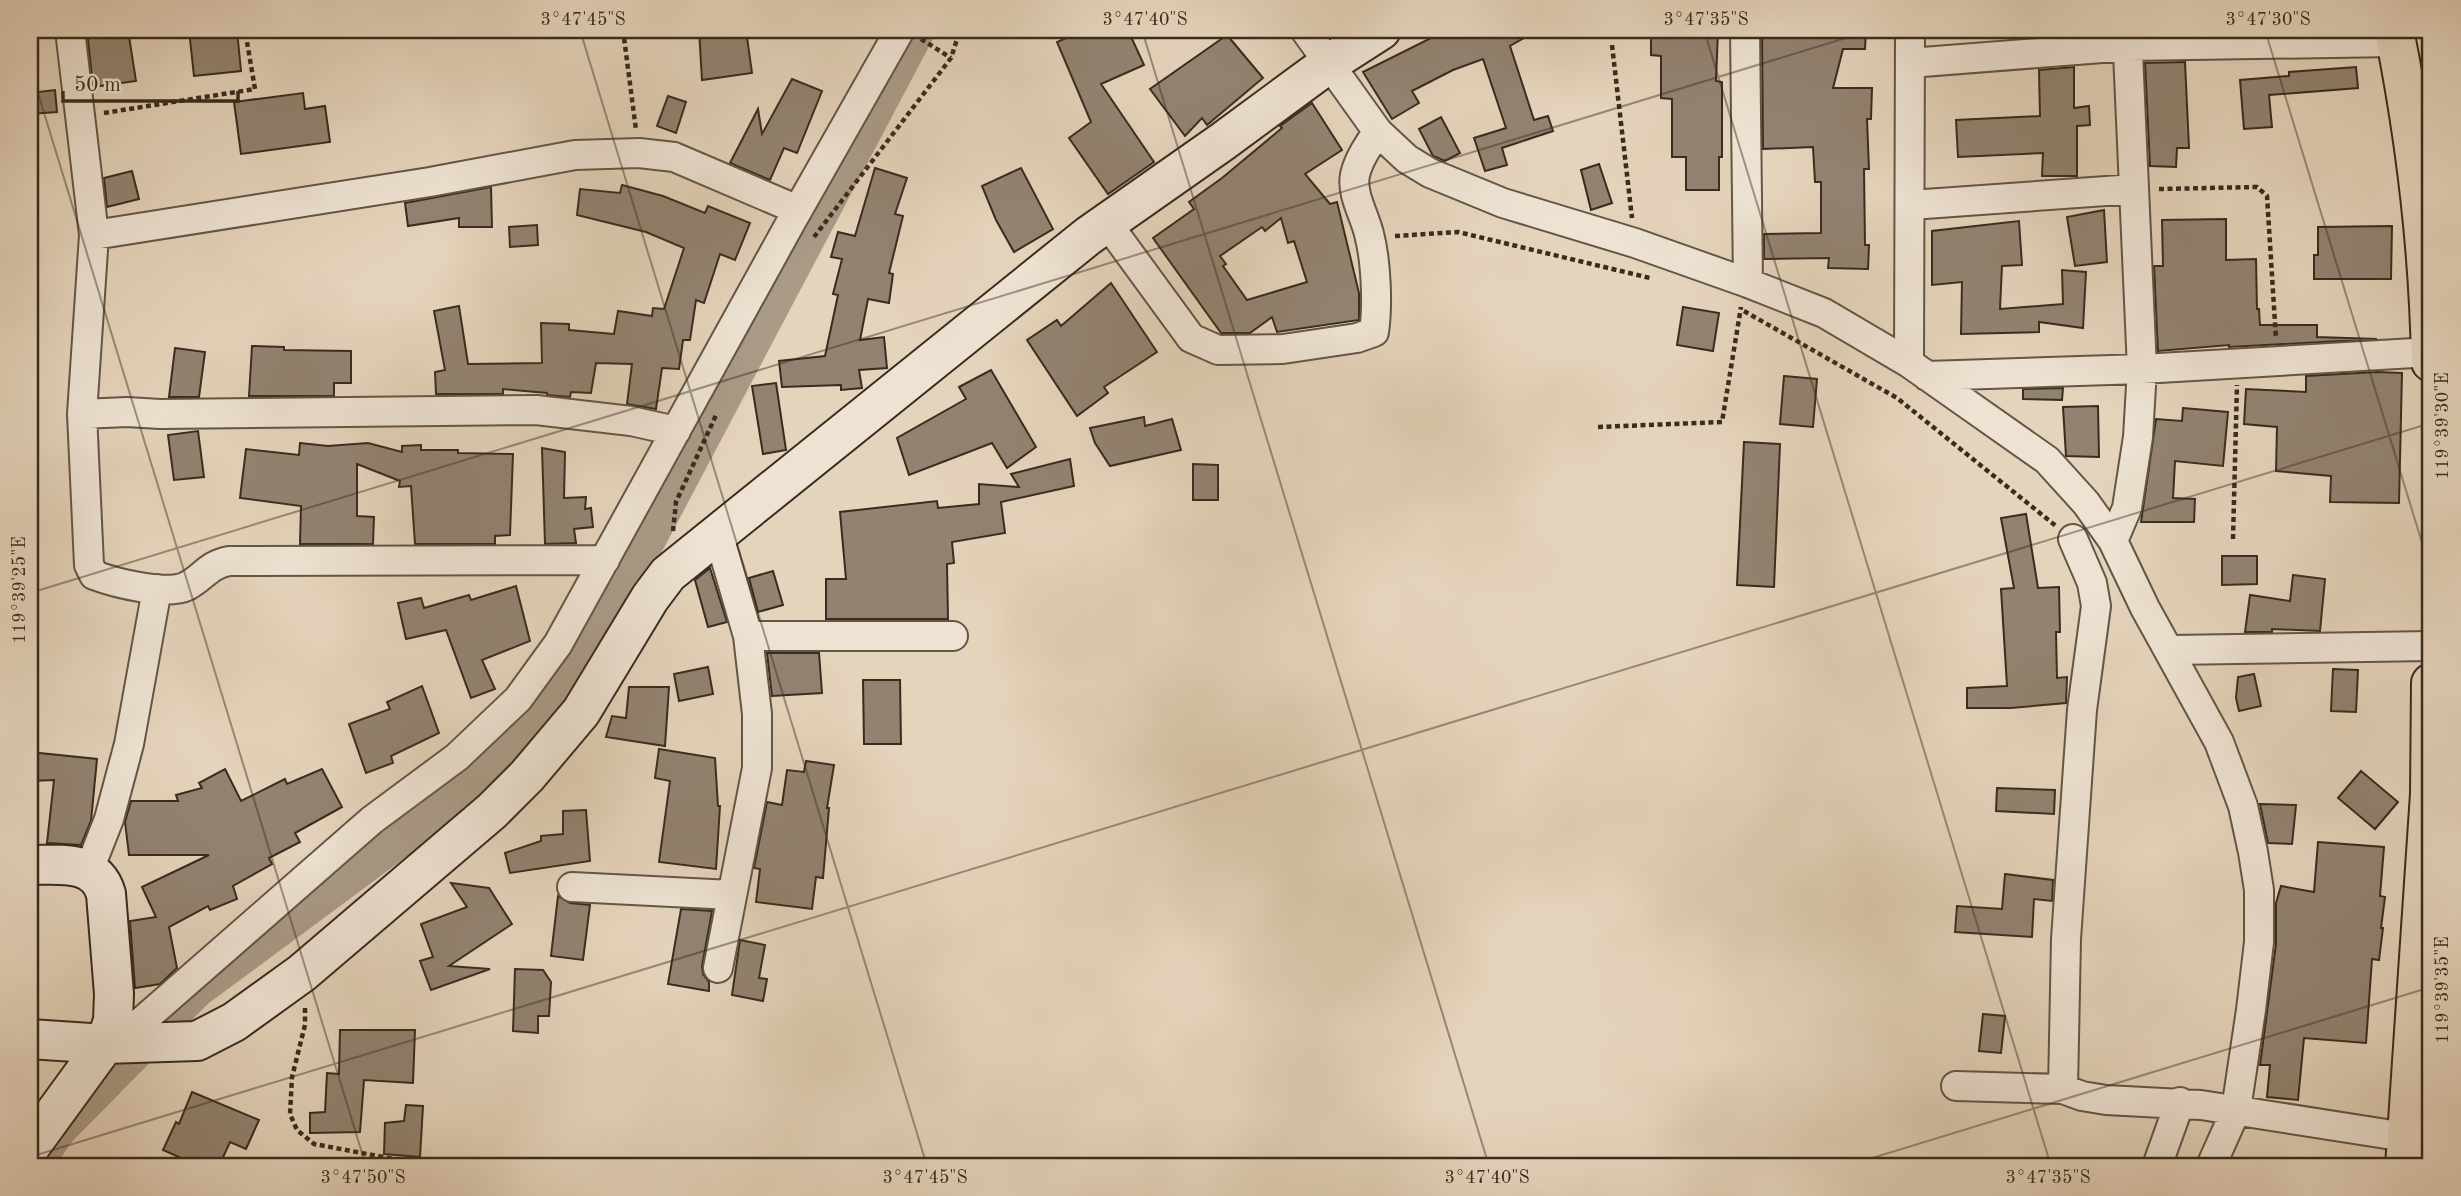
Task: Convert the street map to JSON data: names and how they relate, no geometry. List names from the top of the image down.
{
  "scale_bar": "50 m",
  "coordinates": [
    "3°47'45\"S",
    "3°47'40\"S",
    "3°47'35\"S",
    "3°47'30\"S",
    "119°39'30\"E",
    "119°39'25\"E",
    "119°39'35\"E",
    "3°47'50\"S"
  ]
}
